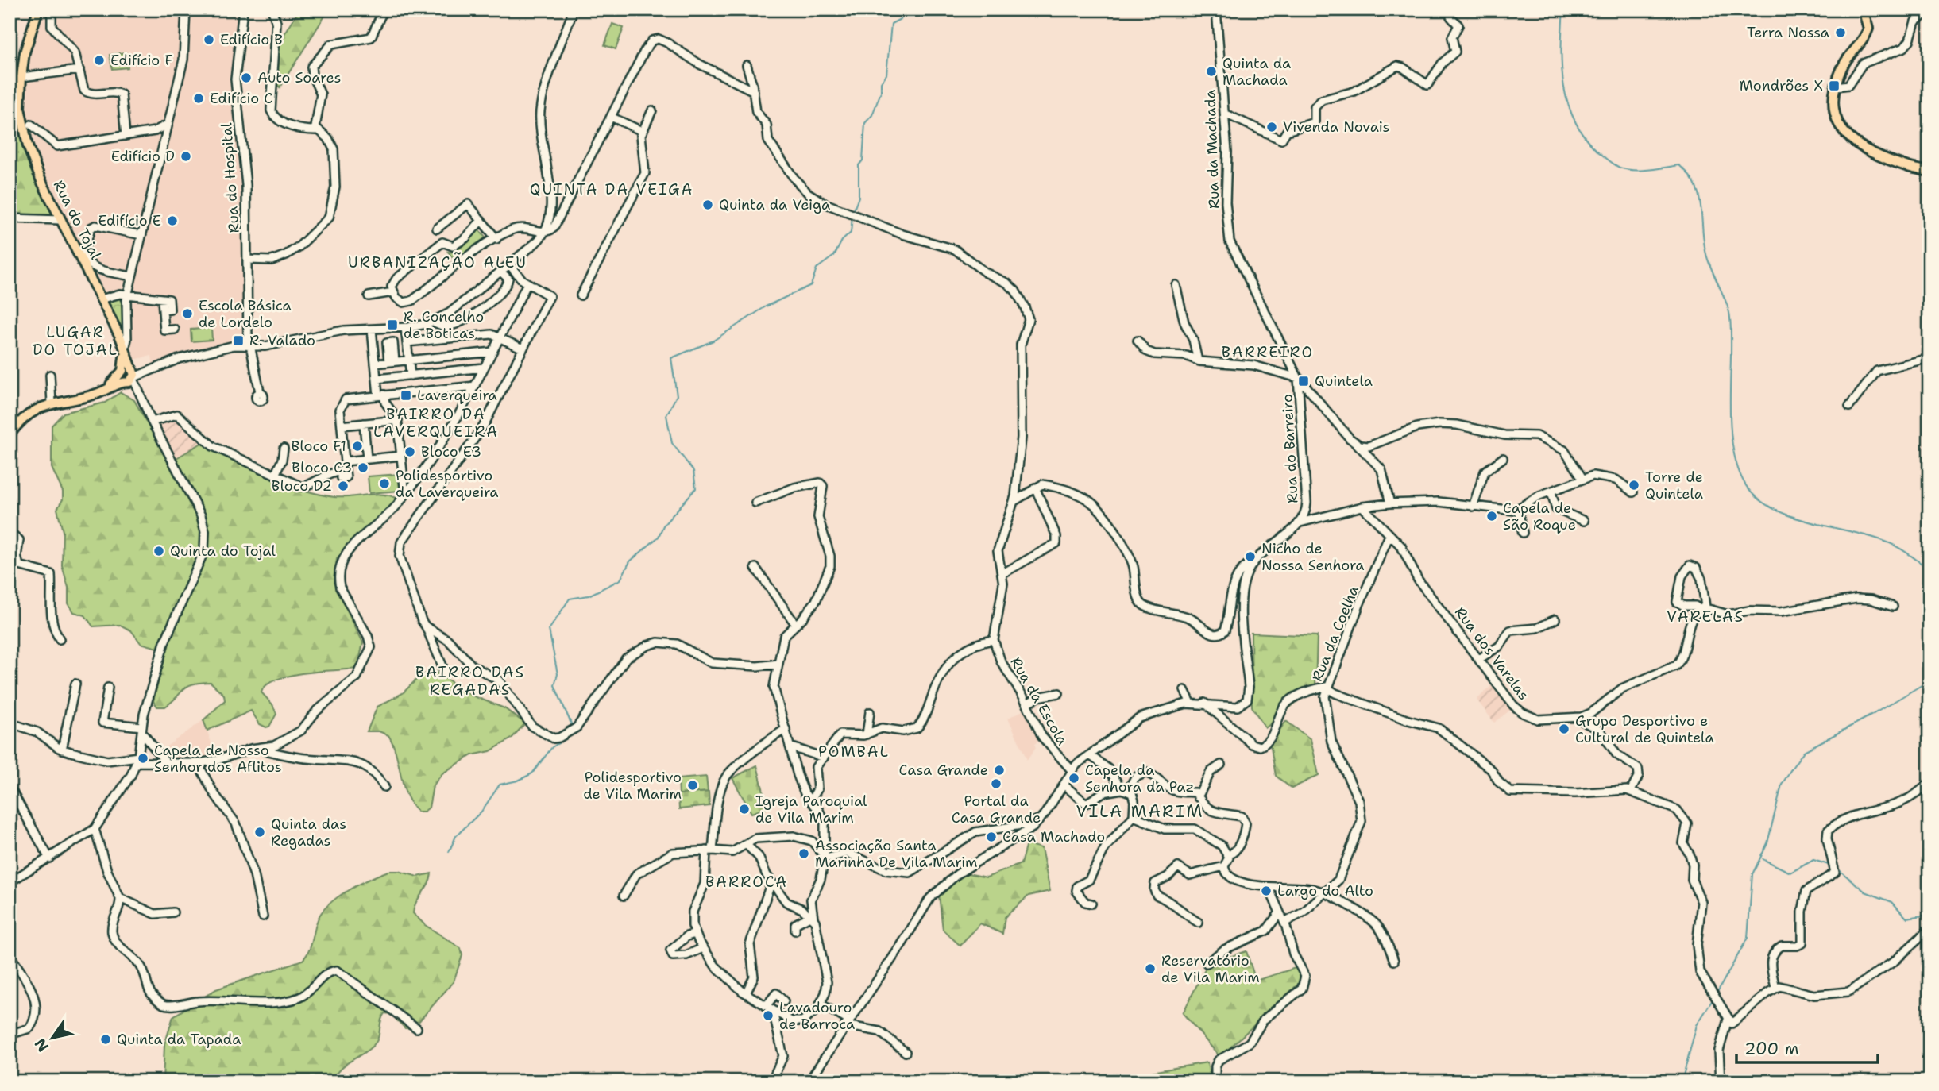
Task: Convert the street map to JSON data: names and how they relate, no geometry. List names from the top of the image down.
{
  "streets": {
    "main road": ["Rua do Tojal"],
    "street": [
      "Rua da Machada",
      "Rua do Hospital",
      "Rua do Barreiro",
      "Rua da Coelha",
      "Rua dos Varelas",
      "Rua da Escola"
    ]
  },
  "crossings": [
    ["Rua da Machada", "Rua do Barreiro"],
    ["Rua da Coelha", "Rua dos Varelas"]
  ],
  "districts": [
    "QUINTA DA VEIGA",
    "URBANIZAÇÃO ALEU",
    "LUGAR DO TOJAL",
    "BARREIRO",
    "BAIRRO DA LAVERQUEIRA",
    "VARELAS",
    "BAIRRO DAS REGADAS",
    "POMBAL",
    "VILA MARIM",
    "BARROCA"
  ],
  "places": {
    "other": [
      "Terra Nossa",
      "Edifício B",
      "Edifício F",
      "Quinta da Machada",
      "Auto Soares",
      "Edifício C",
      "Vivenda Novais",
      "Edifício D",
      "Quinta da Veiga",
      "Edifício E",
      "Escola Básica de Lordelo",
      "Bloco F1",
      "Bloco E3",
      "Bloco C3",
      "Polidesportivo da Laverqueira",
      "Torre de Quintela",
      "Bloco D2",
      "Capela de São Roque",
      "Quinta do Tojal",
      "Nicho de Nossa Senhora",
      "Grupo Desportivo e Cultural de Quintela",
      "Capela de Nosso Senhor dos Aflitos",
      "Casa Grande",
      "Capela da Senhora da Paz",
      "Portal da Casa Grande",
      "Polidesportivo de Vila Marim",
      "Igreja Paroquial de Vila Marim",
      "Quinta das Regadas",
      "Casa Machado",
      "Associação Santa Marinha De Vila Marim",
      "Largo do Alto",
      "Reservatório de Vila Marim",
      "Lavadouro de Barroca",
      "Quinta da Tapada"
    ],
    "transit": [
      "Mondrões X",
      "R. Concelho de Boticas",
      "R. Valado",
      "Quintela",
      "Laverqueira"
    ]
  },
  "scale_bar": "200 m",
  "north": "bottom left"
}
